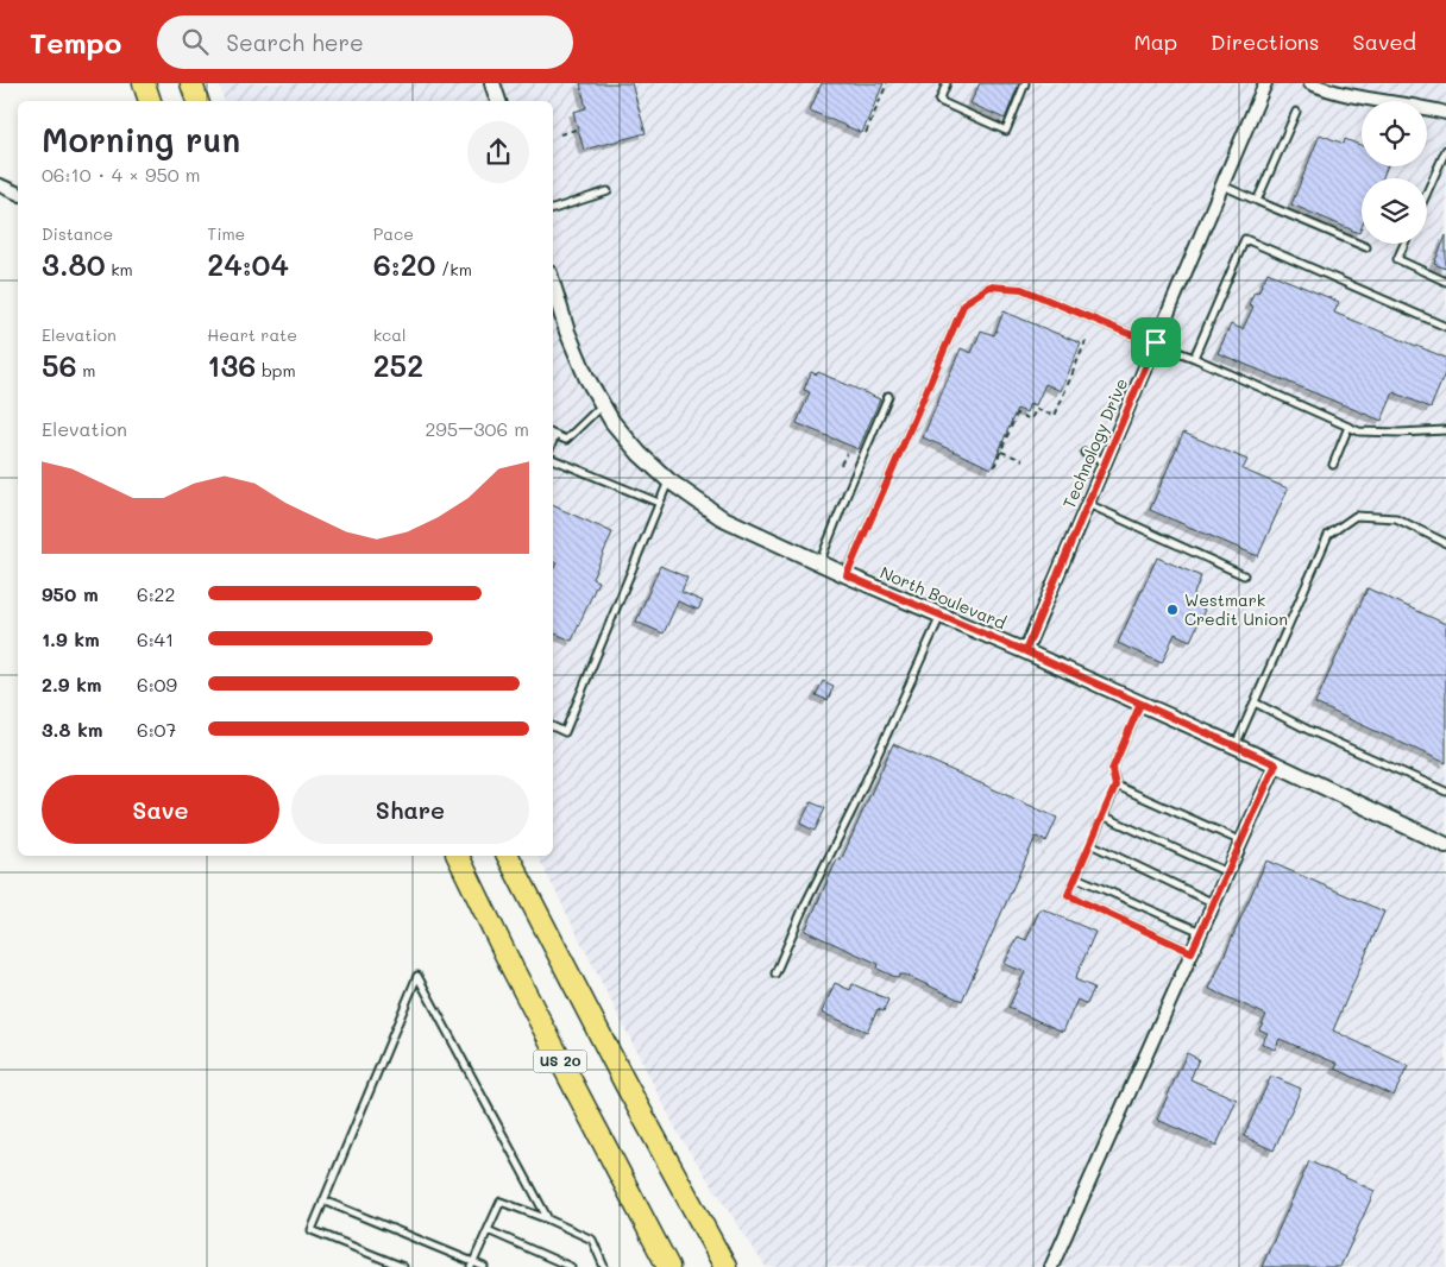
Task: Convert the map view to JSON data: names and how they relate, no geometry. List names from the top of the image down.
{
  "streets": {
    "highway": ["US 20"],
    "street": ["Technology Drive", "North Boulevard"]
  },
  "crossings": [
    ["Technology Drive", "North Boulevard"]
  ],
  "places": ["Westmark Credit Union"],
  "page": {
    "header": "Tempo",
    "search": "Search here",
    "nav": ["Map", "Directions", "Saved"],
    "heading": ["Morning run", "06:10 · 4 × 950 m"],
    "stats": [
      ["Distance", "3.80 km"],
      ["Time", "24:04"],
      ["Pace", "6:20 /km"],
      ["Elevation", "56 m"],
      ["Heart rate", "136 bpm"],
      ["kcal", "252"]
    ],
    "chart": ["Elevation", "295–306 m"],
    "list": [
      {
        "name": "950 m",
        "note": "6:22"
      },
      {
        "name": "1.9 km",
        "note": "6:41"
      },
      {
        "name": "2.9 km",
        "note": "6:09"
      },
      {
        "name": "3.8 km",
        "note": "6:07"
      }
    ],
    "buttons": ["Save", "Share"]
  }
}
